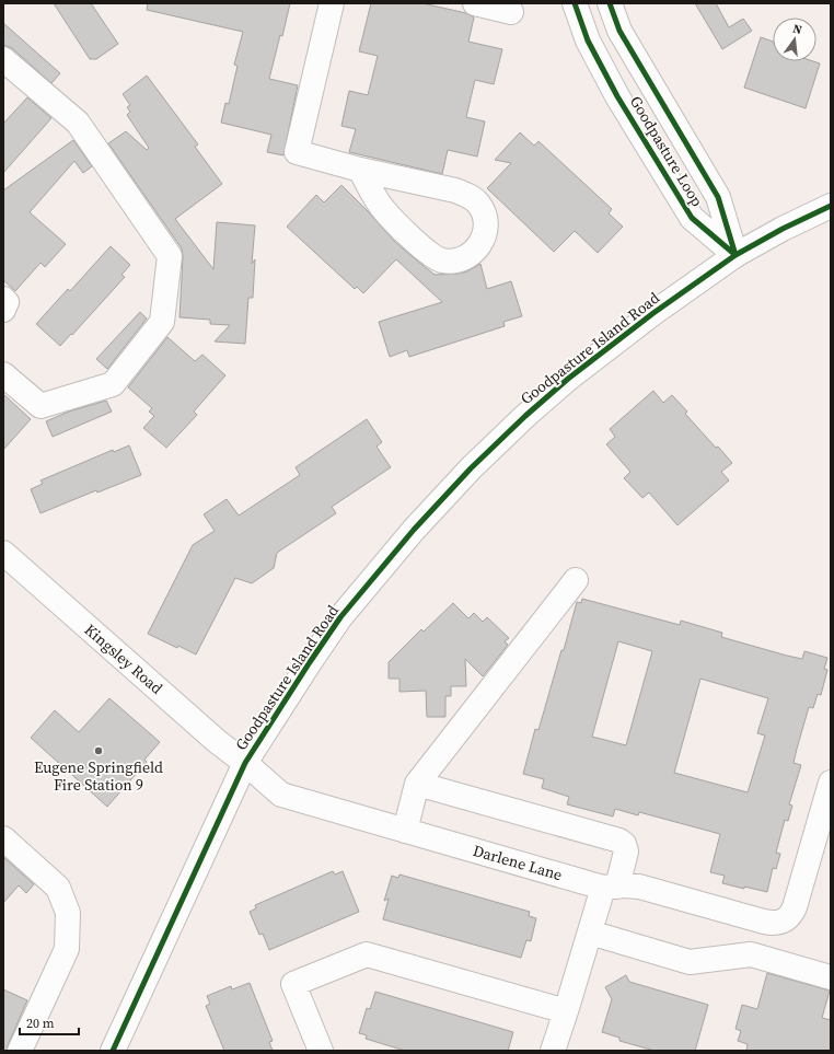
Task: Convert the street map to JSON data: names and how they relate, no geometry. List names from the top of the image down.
{
  "streets": {
    "street": [
      "Goodpasture Loop",
      "Goodpasture Island Road",
      "Kingsley Road",
      "Darlene Lane"
    ]
  },
  "crossings": [
    ["Goodpasture Loop", "Goodpasture Island Road"],
    ["Goodpasture Island Road", "Kingsley Road"],
    ["Goodpasture Island Road", "Darlene Lane"],
    ["Kingsley Road", "Darlene Lane"]
  ],
  "places": ["Eugene Springfield Fire Station 9"],
  "scale_bar": "20 m",
  "north": "top"
}
